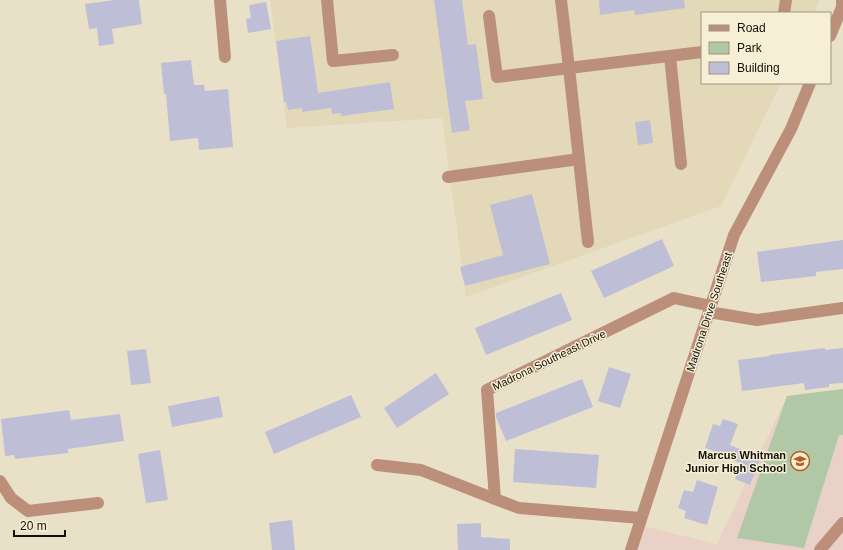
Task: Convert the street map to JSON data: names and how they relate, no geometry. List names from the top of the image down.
{
  "streets": {
    "street": ["Madrona Drive Southeast", "Madrona Southeast Drive"]
  },
  "crossings": [
    ["Madrona Drive Southeast", "Madrona Southeast Drive"]
  ],
  "places": {
    "school or university": ["Marcus Whitman Junior High School"]
  },
  "legend": ["Road", "Park", "Building"],
  "scale_bar": "20 m"
}
